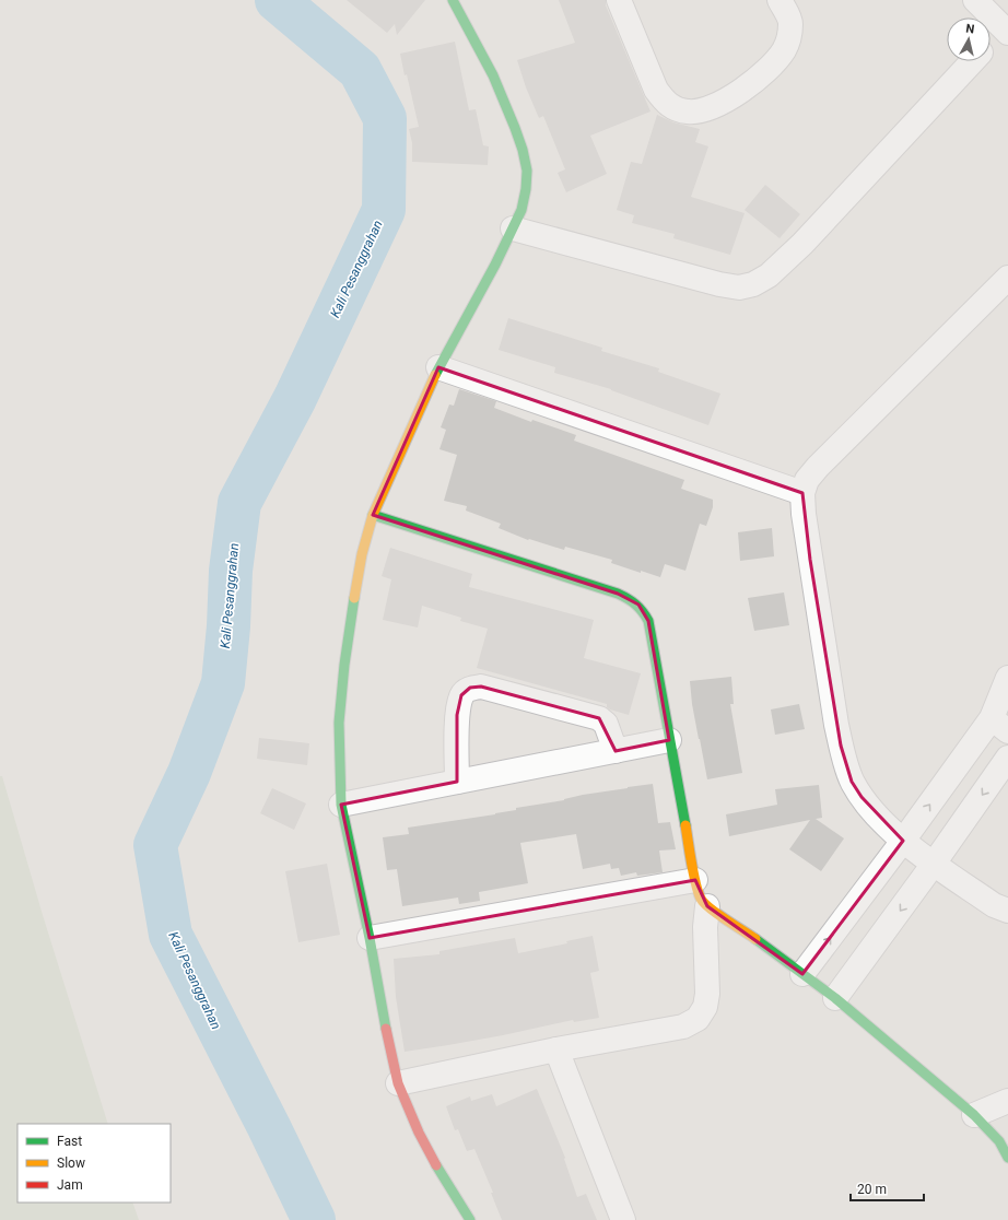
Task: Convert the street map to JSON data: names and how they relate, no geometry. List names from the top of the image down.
{
  "water": ["Kali Pesanggrahan"],
  "legend": ["Fast", "Slow", "Jam"],
  "scale_bar": "20 m",
  "north": "top"
}
